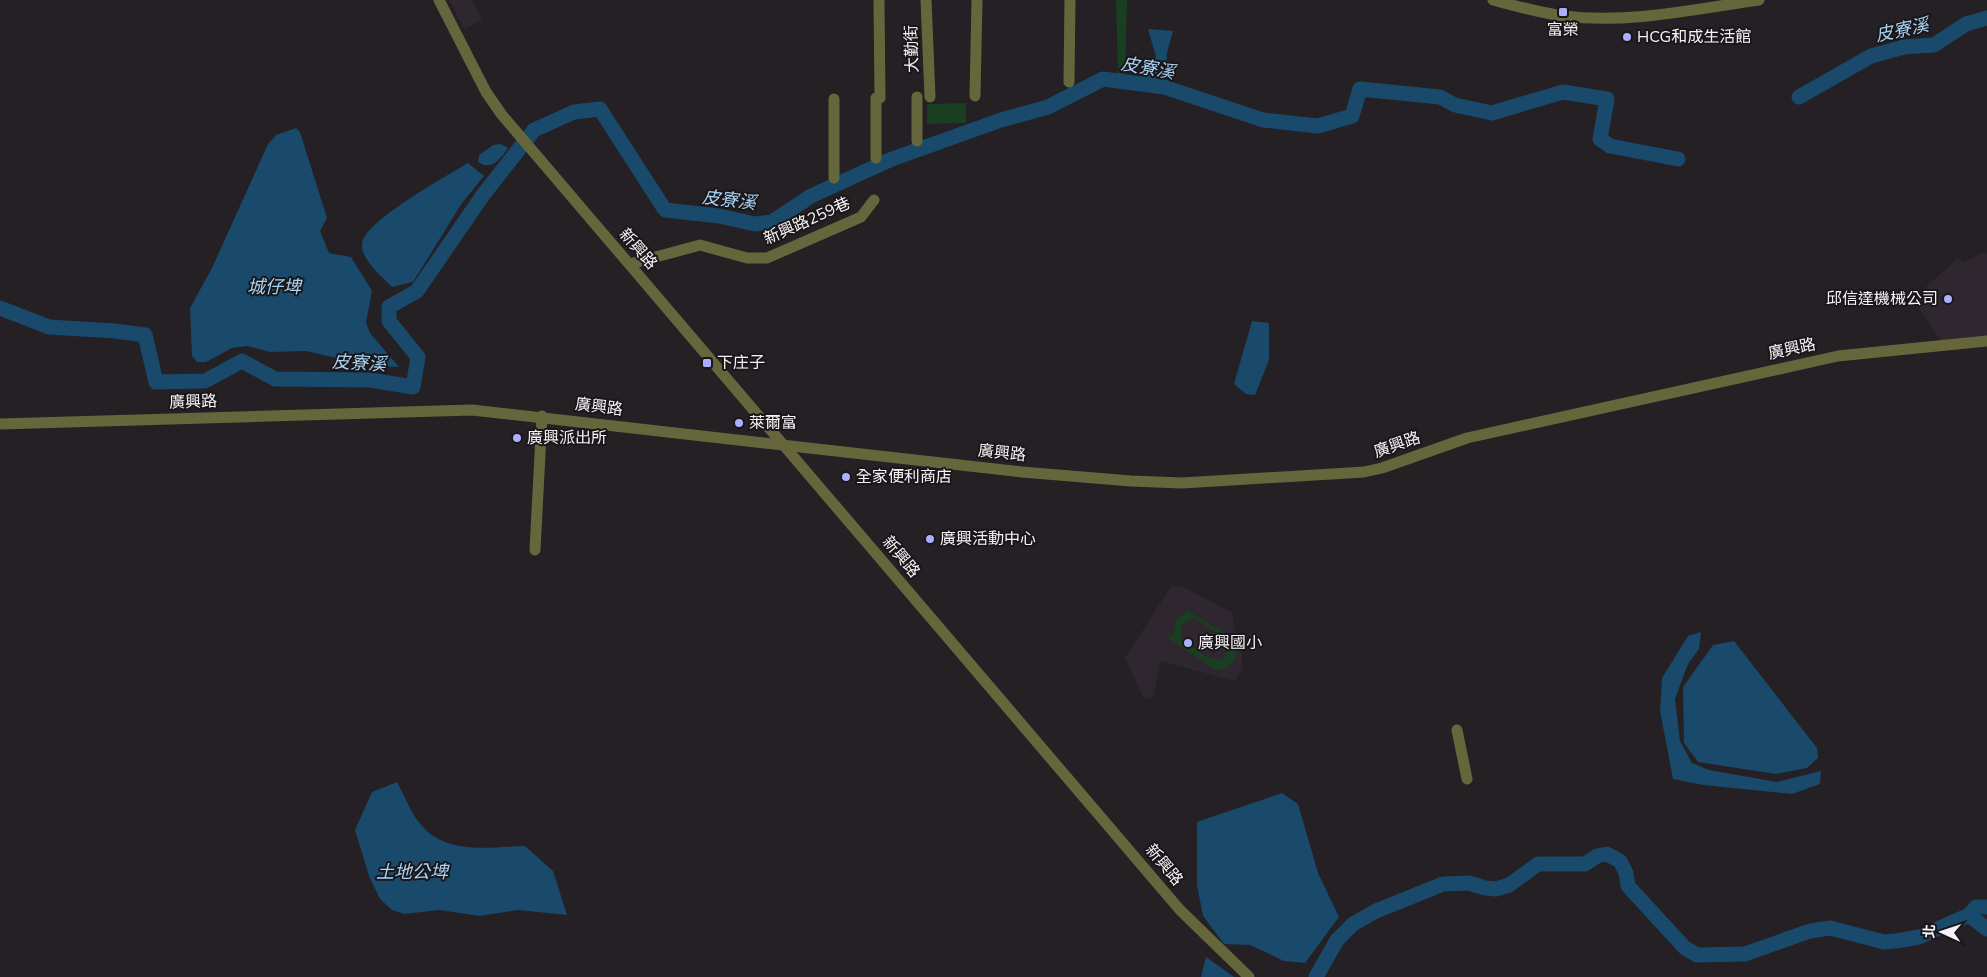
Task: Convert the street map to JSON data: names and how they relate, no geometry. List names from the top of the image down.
{
  "streets": {
    "street": [
      "大勤街",
      "新興路259巷",
      "新興路",
      "廣興路"
    ]
  },
  "crossings": [
    ["新興路259巷", "新興路"],
    ["新興路", "廣興路"]
  ],
  "water": ["皮寮溪", "城仔埤", "土地公埤"],
  "places": {
    "transit": ["富榮", "下庄子"],
    "other": [
      "HCG和成生活館",
      "邱信達機械公司",
      "萊爾富",
      "廣興派出所",
      "全家便利商店",
      "廣興活動中心",
      "廣興國小"
    ]
  },
  "north": "left"
}
